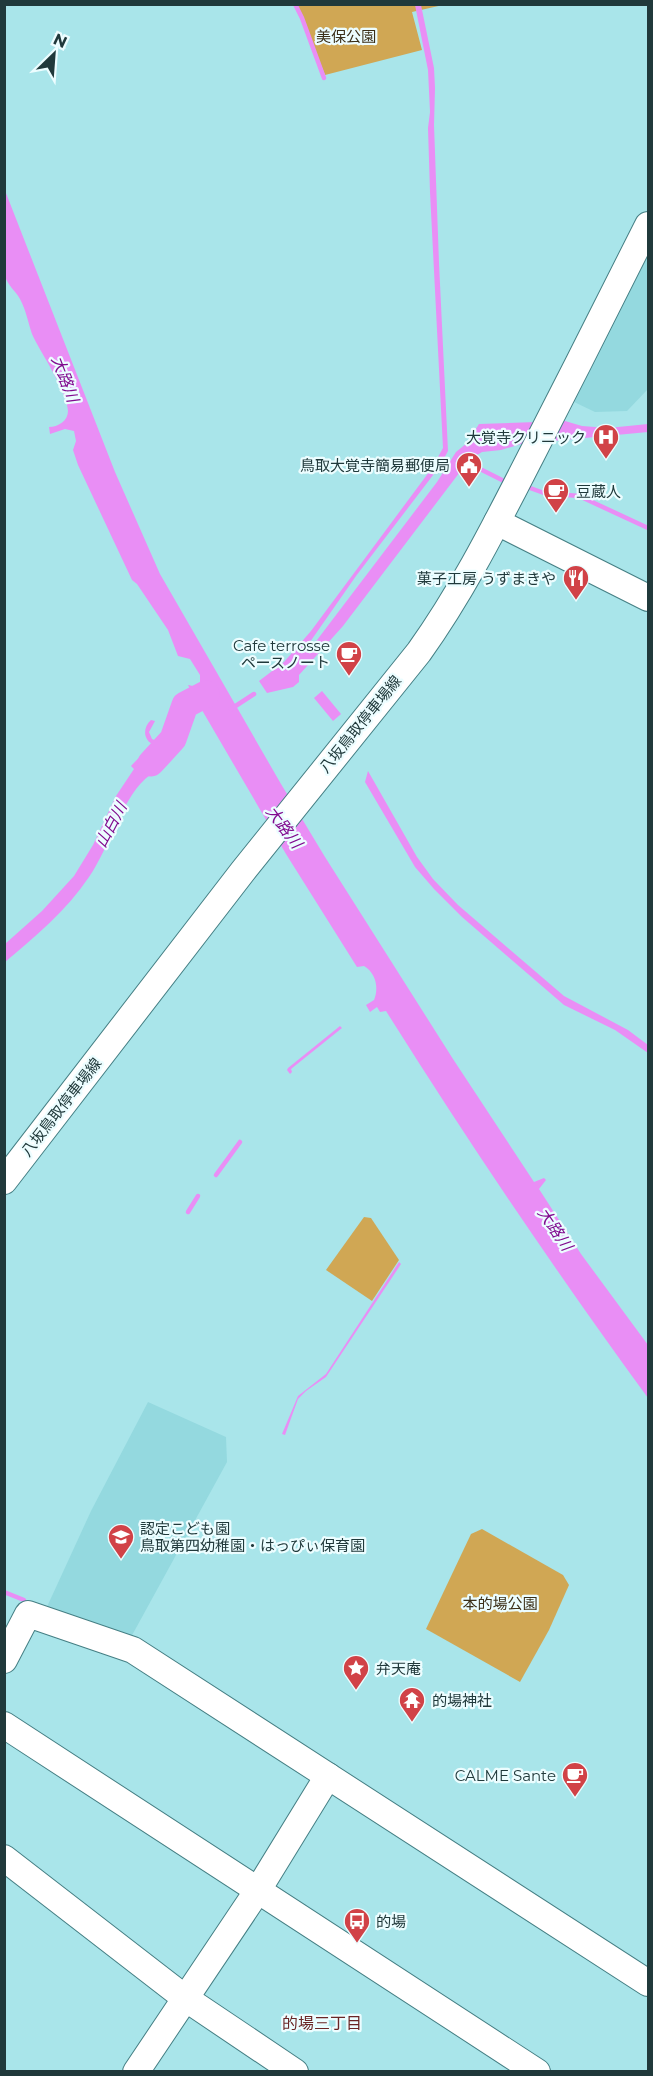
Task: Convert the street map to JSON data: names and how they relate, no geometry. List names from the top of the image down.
{
  "streets": {
    "street": ["八坂鳥取停車場線"]
  },
  "districts": ["的場三丁目"],
  "water": ["大路川", "山白川"],
  "parks": ["美保公園", "本的場公園"],
  "places": {
    "hospital": ["大覚寺クリニック"],
    "public building": ["鳥取大覚寺簡易郵便局"],
    "cafe": ["豆蔵人", "Cafe terrosse ペースノート", "CALME Sante"],
    "restaurant": ["菓子工房 うずまきや"],
    "school or university": ["認定こども園 鳥取第四幼稚園・はっぴぃ保育園"],
    "place": ["弁天庵"],
    "temple": ["的場神社"],
    "bus stop": ["的場"]
  },
  "north": "top right"
}
